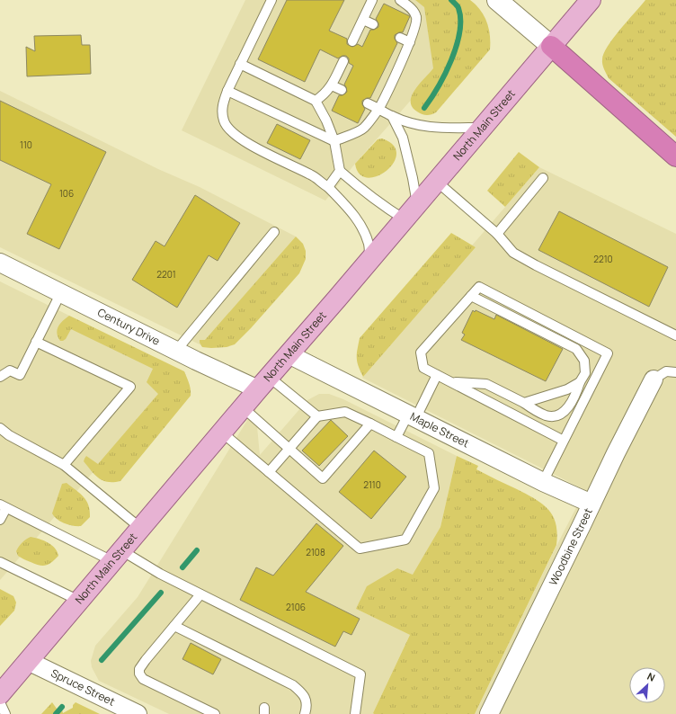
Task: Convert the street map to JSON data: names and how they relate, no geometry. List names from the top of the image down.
{
  "streets": {
    "main road": ["North Main Street"],
    "street": [
      "Century Drive",
      "Maple Street",
      "Woodbine Street",
      "Spruce Street"
    ]
  },
  "crossings": [
    ["North Main Street", "Century Drive"],
    ["North Main Street", "Maple Street"],
    ["North Main Street", "Spruce Street"],
    ["Maple Street", "Woodbine Street"]
  ],
  "house_numbers": [
    "110",
    "106",
    "2210",
    "2201",
    "2110",
    "2108",
    "2106"
  ],
  "north": "top right"
}
